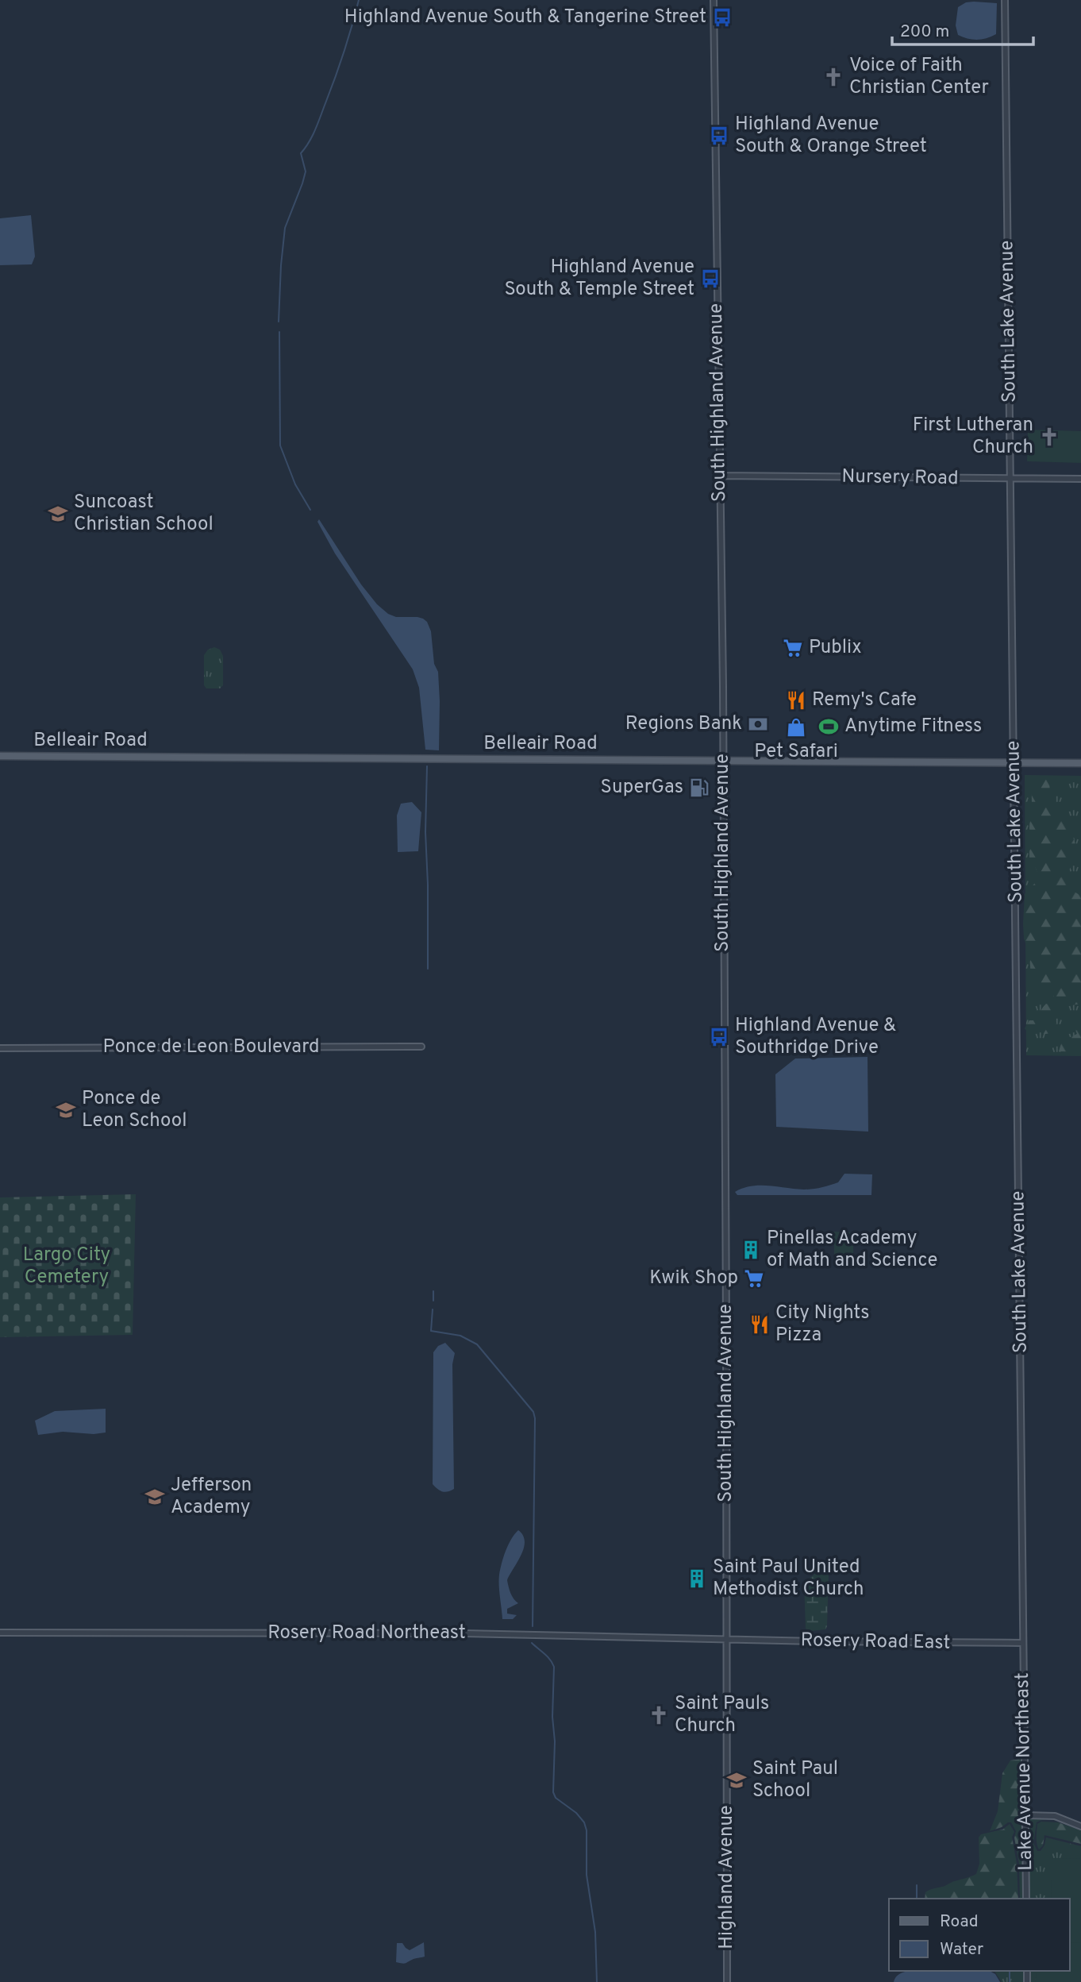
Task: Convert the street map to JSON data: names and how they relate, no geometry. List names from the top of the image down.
{
  "streets": {
    "main road": ["Belleair Road"],
    "street": [
      "South Lake Avenue",
      "South Highland Avenue",
      "Nursery Road",
      "Ponce de Leon Boulevard",
      "Rosery Road Northeast",
      "Rosery Road East",
      "Lake Avenue Northeast",
      "Highland Avenue"
    ]
  },
  "crossings": [
    ["South Lake Avenue", "Nursery Road"],
    ["South Lake Avenue", "Belleair Road"],
    ["South Lake Avenue", "Rosery Road East"],
    ["South Lake Avenue", "Lake Avenue Northeast"],
    ["South Highland Avenue", "Nursery Road"],
    ["South Highland Avenue", "Belleair Road"],
    ["South Highland Avenue", "Rosery Road Northeast"],
    ["South Highland Avenue", "Rosery Road East"],
    ["South Highland Avenue", "Highland Avenue"],
    ["Rosery Road Northeast", "Rosery Road East"],
    ["Rosery Road Northeast", "Highland Avenue"],
    ["Rosery Road East", "Lake Avenue Northeast"],
    ["Rosery Road East", "Highland Avenue"]
  ],
  "parks": ["Largo City Cemetery"],
  "places": {
    "bus stop": [
      "Highland Avenue South & Tangerine Street",
      "Highland Avenue South & Orange Street",
      "Highland Avenue South & Temple Street",
      "Highland Avenue & Southridge Drive"
    ],
    "church": ["Voice of Faith Christian Center", "First Lutheran Church", "Saint Pauls Church"],
    "school or university": [
      "Suncoast Christian School",
      "Ponce de Leon School",
      "Jefferson Academy",
      "Saint Paul School"
    ],
    "supermarket": ["Publix", "Kwik Shop"],
    "restaurant": ["Remy's Cafe", "City Nights Pizza"],
    "bank": ["Regions Bank"],
    "sports": ["Anytime Fitness"],
    "shop": ["Pet Safari"],
    "fuel station": ["SuperGas"],
    "building": ["Pinellas Academy of Math and Science", "Saint Paul United Methodist Church"]
  },
  "legend": ["Road", "Water"],
  "scale_bar": "200 m"
}
